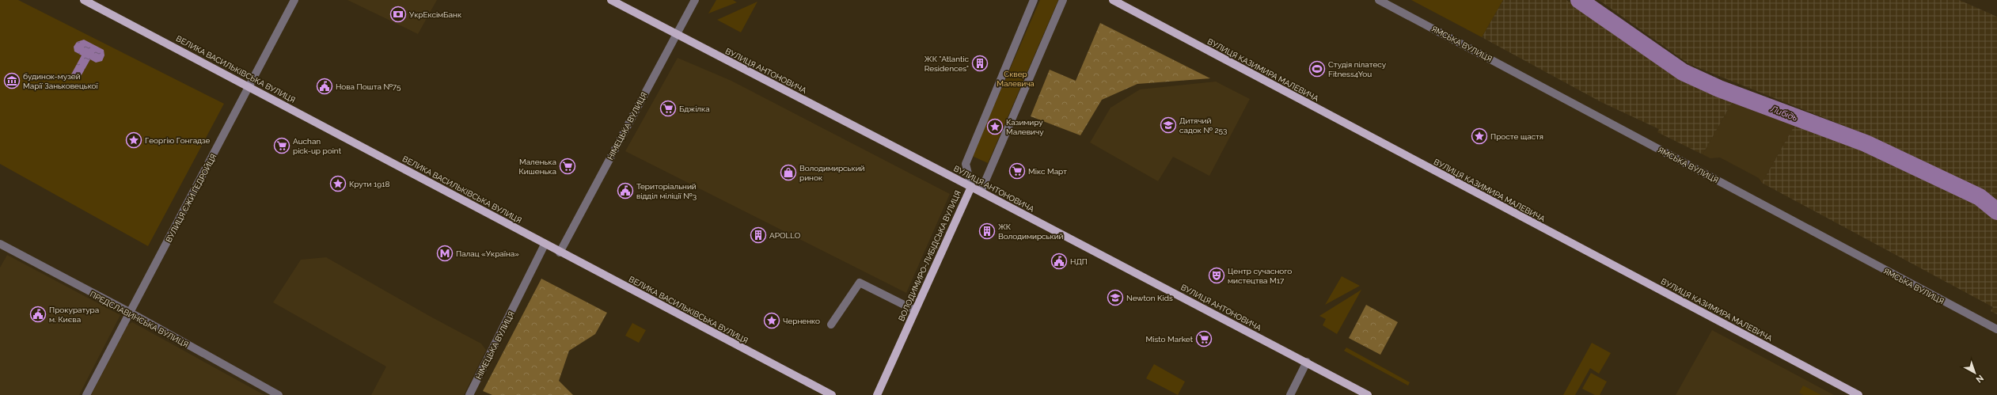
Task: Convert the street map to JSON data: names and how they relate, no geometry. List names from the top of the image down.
{
  "streets": {
    "main road": [
      "ВЕЛИКА ВАСИЛЬКІВСЬКА ВУЛИЦЯ",
      "ВУЛИЦЯ КАЗИМИРА МАЛЕВИЧА",
      "ВУЛИЦЯ АНТОНОВИЧА",
      "ВОЛОДИМИРО-ЛИБІДСЬКА ВУЛИЦЯ"
    ],
    "street": [
      "ЯМСЬКА ВУЛИЦЯ",
      "НІМЕЦЬКА ВУЛИЦЯ",
      "ВУЛИЦЯ ЄЖИ ҐЕДРОЙЦЯ",
      "ПРЕДСЛАВИНСЬКА ВУЛИЦЯ"
    ]
  },
  "crossings": [
    ["ВЕЛИКА ВАСИЛЬКІВСЬКА ВУЛИЦЯ", "НІМЕЦЬКА ВУЛИЦЯ"],
    ["ВЕЛИКА ВАСИЛЬКІВСЬКА ВУЛИЦЯ", "ВУЛИЦЯ ЄЖИ ҐЕДРОЙЦЯ"],
    ["ВУЛИЦЯ АНТОНОВИЧА", "НІМЕЦЬКА ВУЛИЦЯ"],
    ["ВУЛИЦЯ АНТОНОВИЧА", "ВОЛОДИМИРО-ЛИБІДСЬКА ВУЛИЦЯ"],
    ["ВУЛИЦЯ ЄЖИ ҐЕДРОЙЦЯ", "ПРЕДСЛАВИНСЬКА ВУЛИЦЯ"]
  ],
  "water": ["Либідь"],
  "parks": ["Сквер Малевича"],
  "places": {
    "bank": ["УкрЕксімБанк"],
    "building": ["ЖК \"Atlantic Residences\"", "ЖК Володимирський", "APOLLO"],
    "sports": ["Студія пілатесу Fitness4You"],
    "museum": ["будинок-музей Марії Заньковецької"],
    "public building": [
      "Нова Пошта №75",
      "Територіальний відділ міліції №3",
      "НДП",
      "Прокуратура м. Києва"
    ],
    "supermarket": [
      "Бджілка",
      "Auchan pick-up point",
      "Маленька Кишенька",
      "Мікс Март",
      "Misto Market"
    ],
    "school or university": ["Дитячий садок № 253", "Newton Kids"],
    "place": [
      "Казимиру Малевичу",
      "Просте щастя",
      "Георгію Гонгадзе",
      "Крути 1918",
      "Черненко"
    ],
    "shop": ["Володимирський ринок"],
    "metro station": ["Палац «Україна»"],
    "theatre": ["Центр сучасного мистецтва M17"]
  },
  "north": "bottom right"
}
